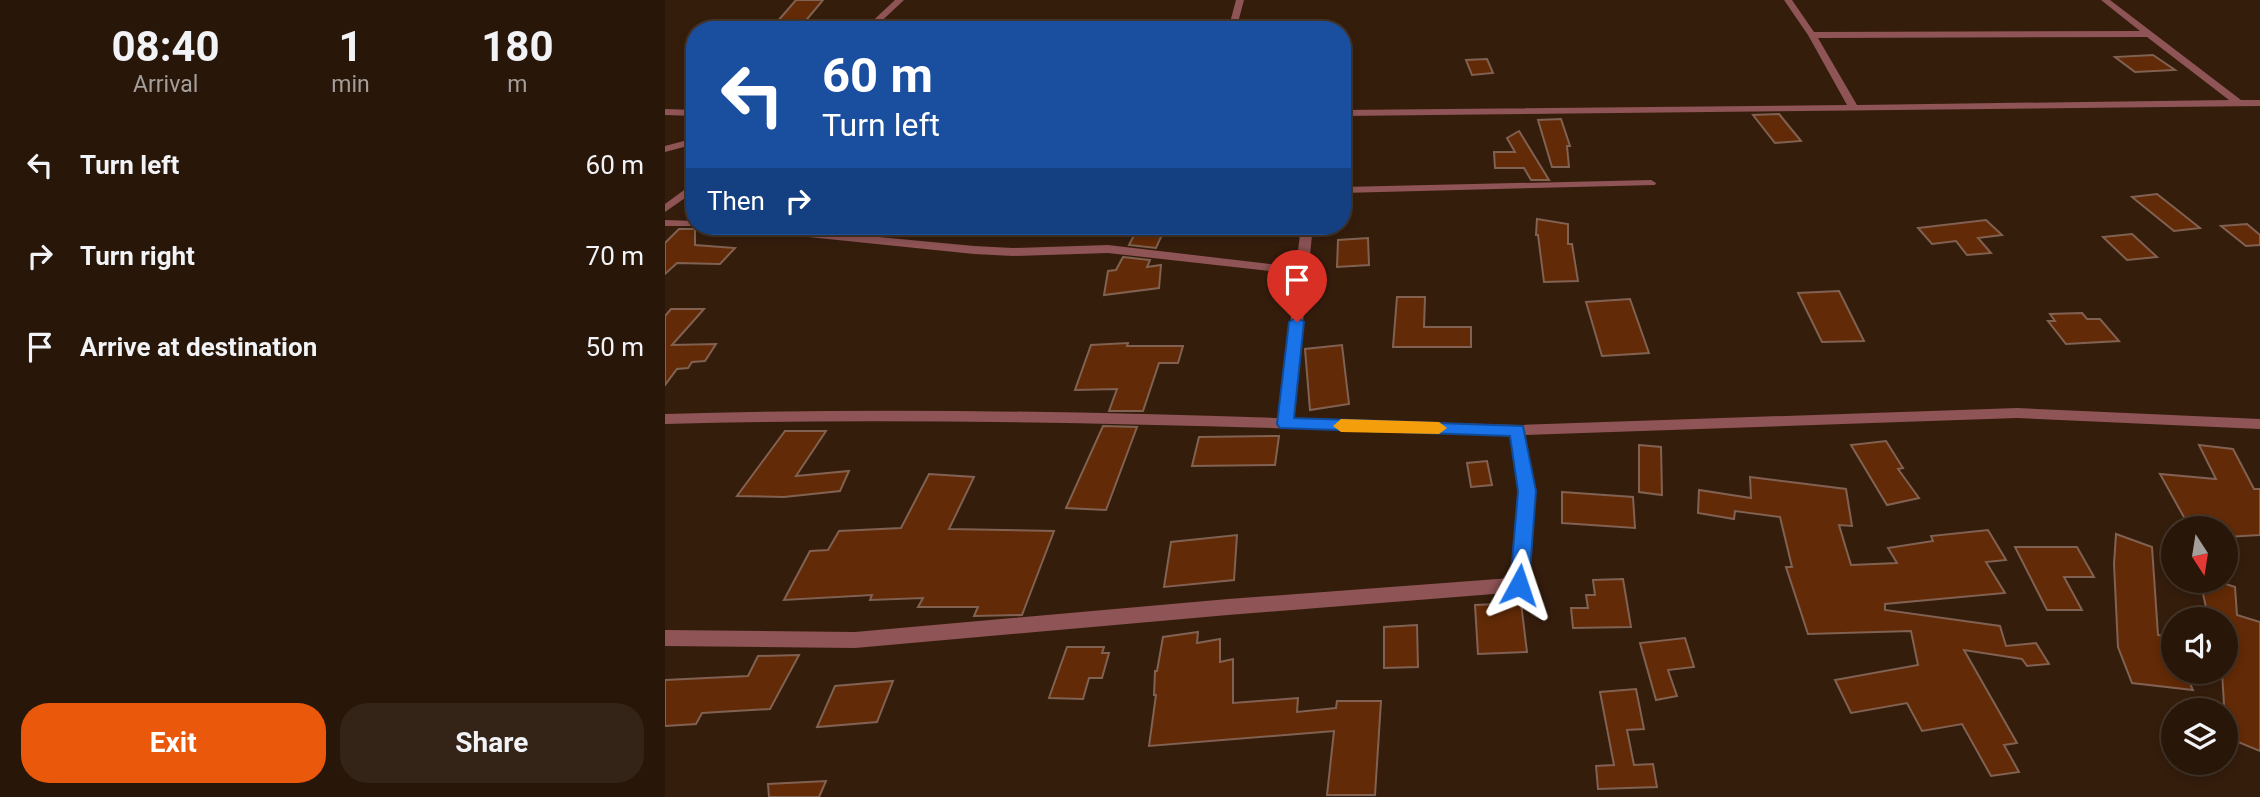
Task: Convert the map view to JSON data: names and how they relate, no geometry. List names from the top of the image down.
{
  "north": "bottom",
  "page": {
    "eta": [
      "08:40",
      "Arrival",
      "1",
      "min",
      "180",
      "m"
    ],
    "turn": ["60 m", "Turn left"],
    "list": [
      {
        "name": "Turn left",
        "value": "60 m"
      },
      {
        "name": "Turn right",
        "value": "70 m"
      },
      {
        "name": "Arrive at destination",
        "value": "50 m"
      }
    ],
    "then": "Then",
    "buttons": ["Exit", "Share"]
  }
}
